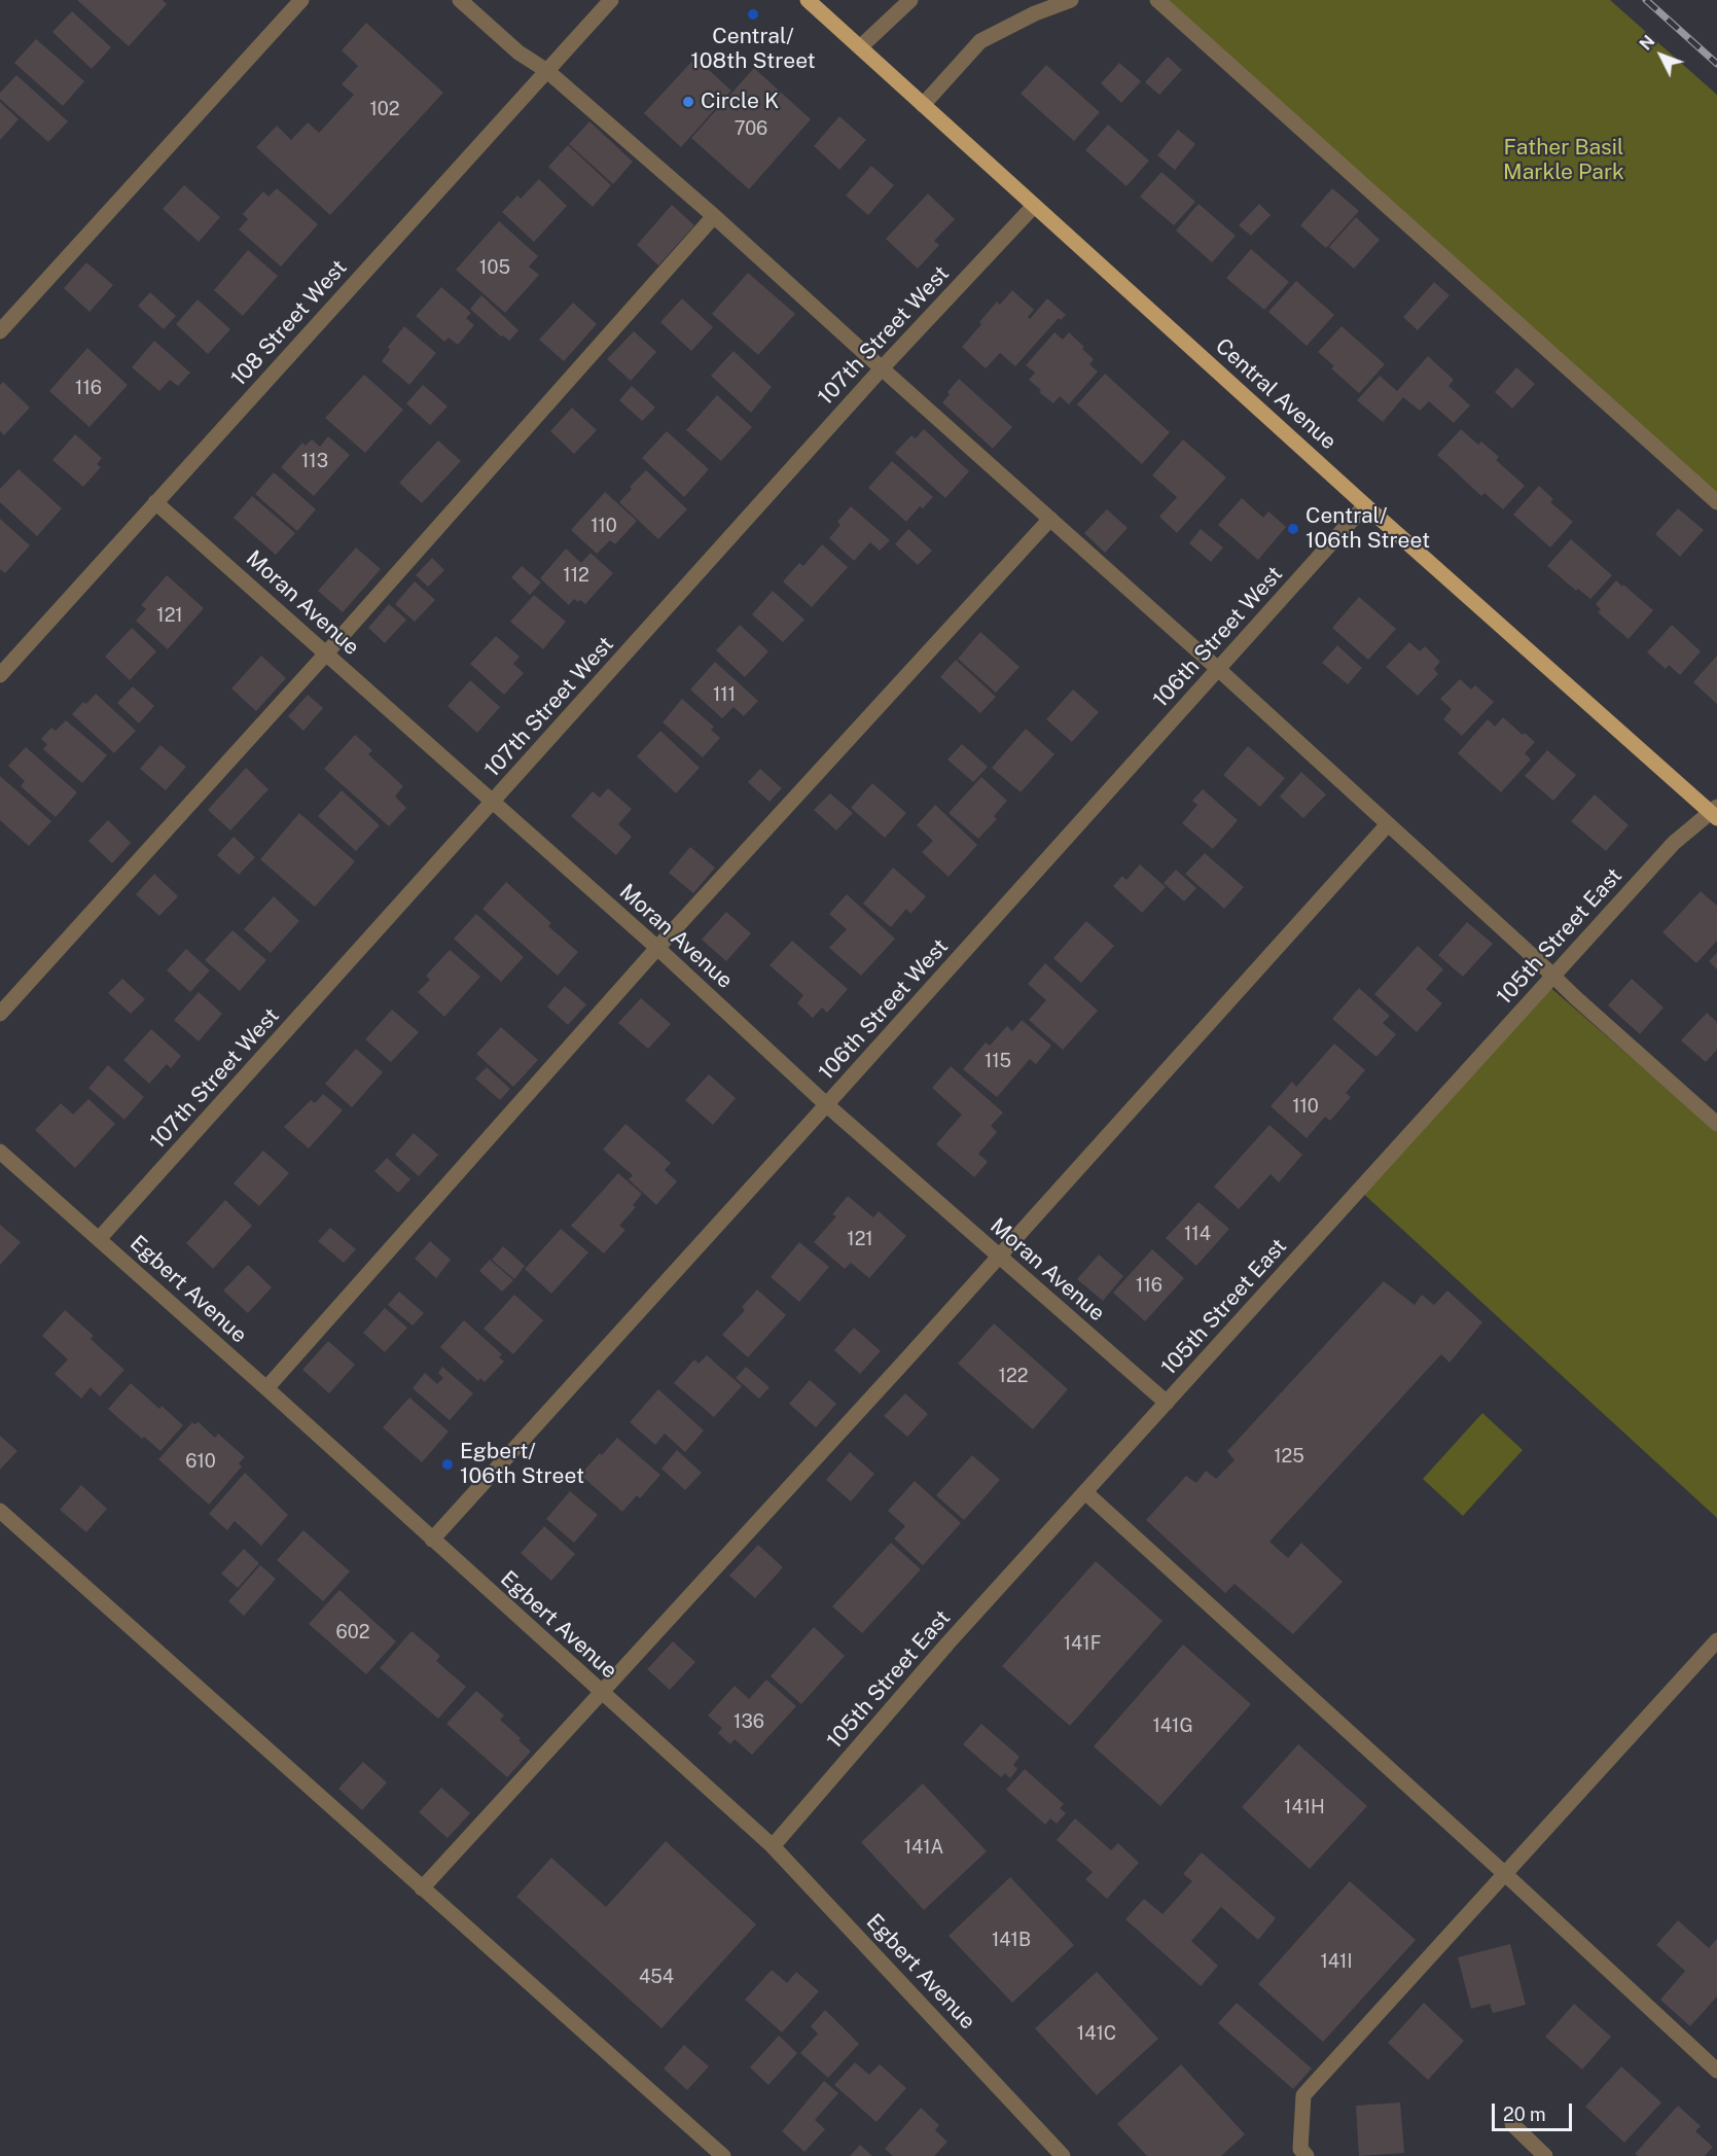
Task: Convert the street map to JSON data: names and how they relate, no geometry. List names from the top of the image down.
{
  "streets": {
    "main road": ["Central Avenue"],
    "street": [
      "108 Street West",
      "107th Street West",
      "Moran Avenue",
      "106th Street West",
      "105th Street East",
      "Egbert Avenue"
    ]
  },
  "crossings": [
    ["108 Street West", "Moran Avenue"],
    ["107th Street West", "Central Avenue"],
    ["107th Street West", "Moran Avenue"],
    ["107th Street West", "Egbert Avenue"],
    ["Central Avenue", "106th Street West"],
    ["Central Avenue", "105th Street East"],
    ["Moran Avenue", "106th Street West"],
    ["Moran Avenue", "105th Street East"],
    ["106th Street West", "Egbert Avenue"],
    ["105th Street East", "Egbert Avenue"]
  ],
  "parks": ["Father Basil Markle Park"],
  "places": [
    "Central/ 108th Street",
    "Circle K",
    "Central/ 106th Street",
    "Egbert/ 106th Street"
  ],
  "house_numbers": [
    "102",
    "706",
    "105",
    "116",
    "113",
    "110",
    "112",
    "121",
    "111",
    "115",
    "110",
    "114",
    "121",
    "116",
    "122",
    "125",
    "610",
    "602",
    "141F",
    "136",
    "141G",
    "141H",
    "141A",
    "141B",
    "141I",
    "454",
    "141C"
  ],
  "scale_bar": "20 m",
  "north": "top left"
}
